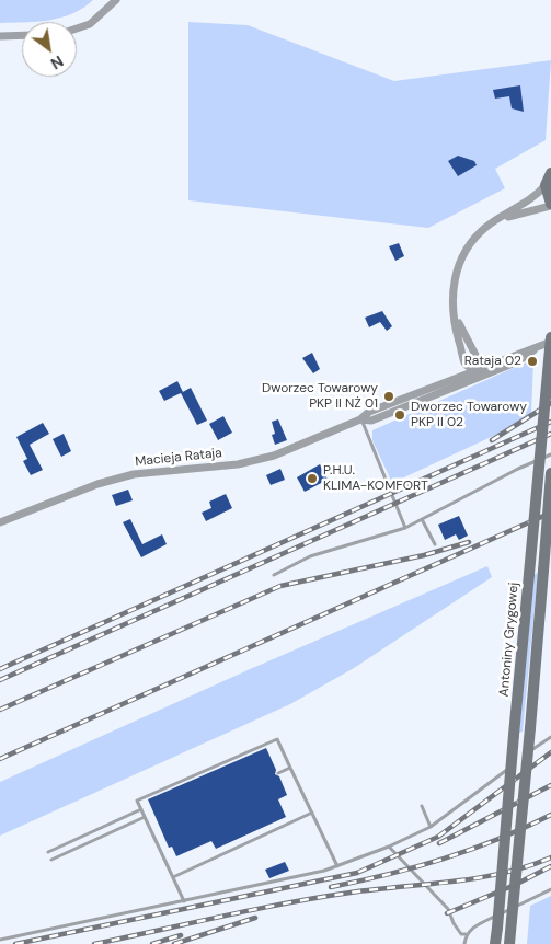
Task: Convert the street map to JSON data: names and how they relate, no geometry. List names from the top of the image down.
{
  "streets": {
    "street": ["Macieja Rataja", "Antoniny Grygowej"]
  },
  "places": [
    "Rataja 02",
    "Dworzec Towarowy PKP II NŻ 01",
    "Dworzec Towarowy PKP II 02",
    "P.H.U. KLIMA-KOMFORT"
  ],
  "north": "bottom right"
}
